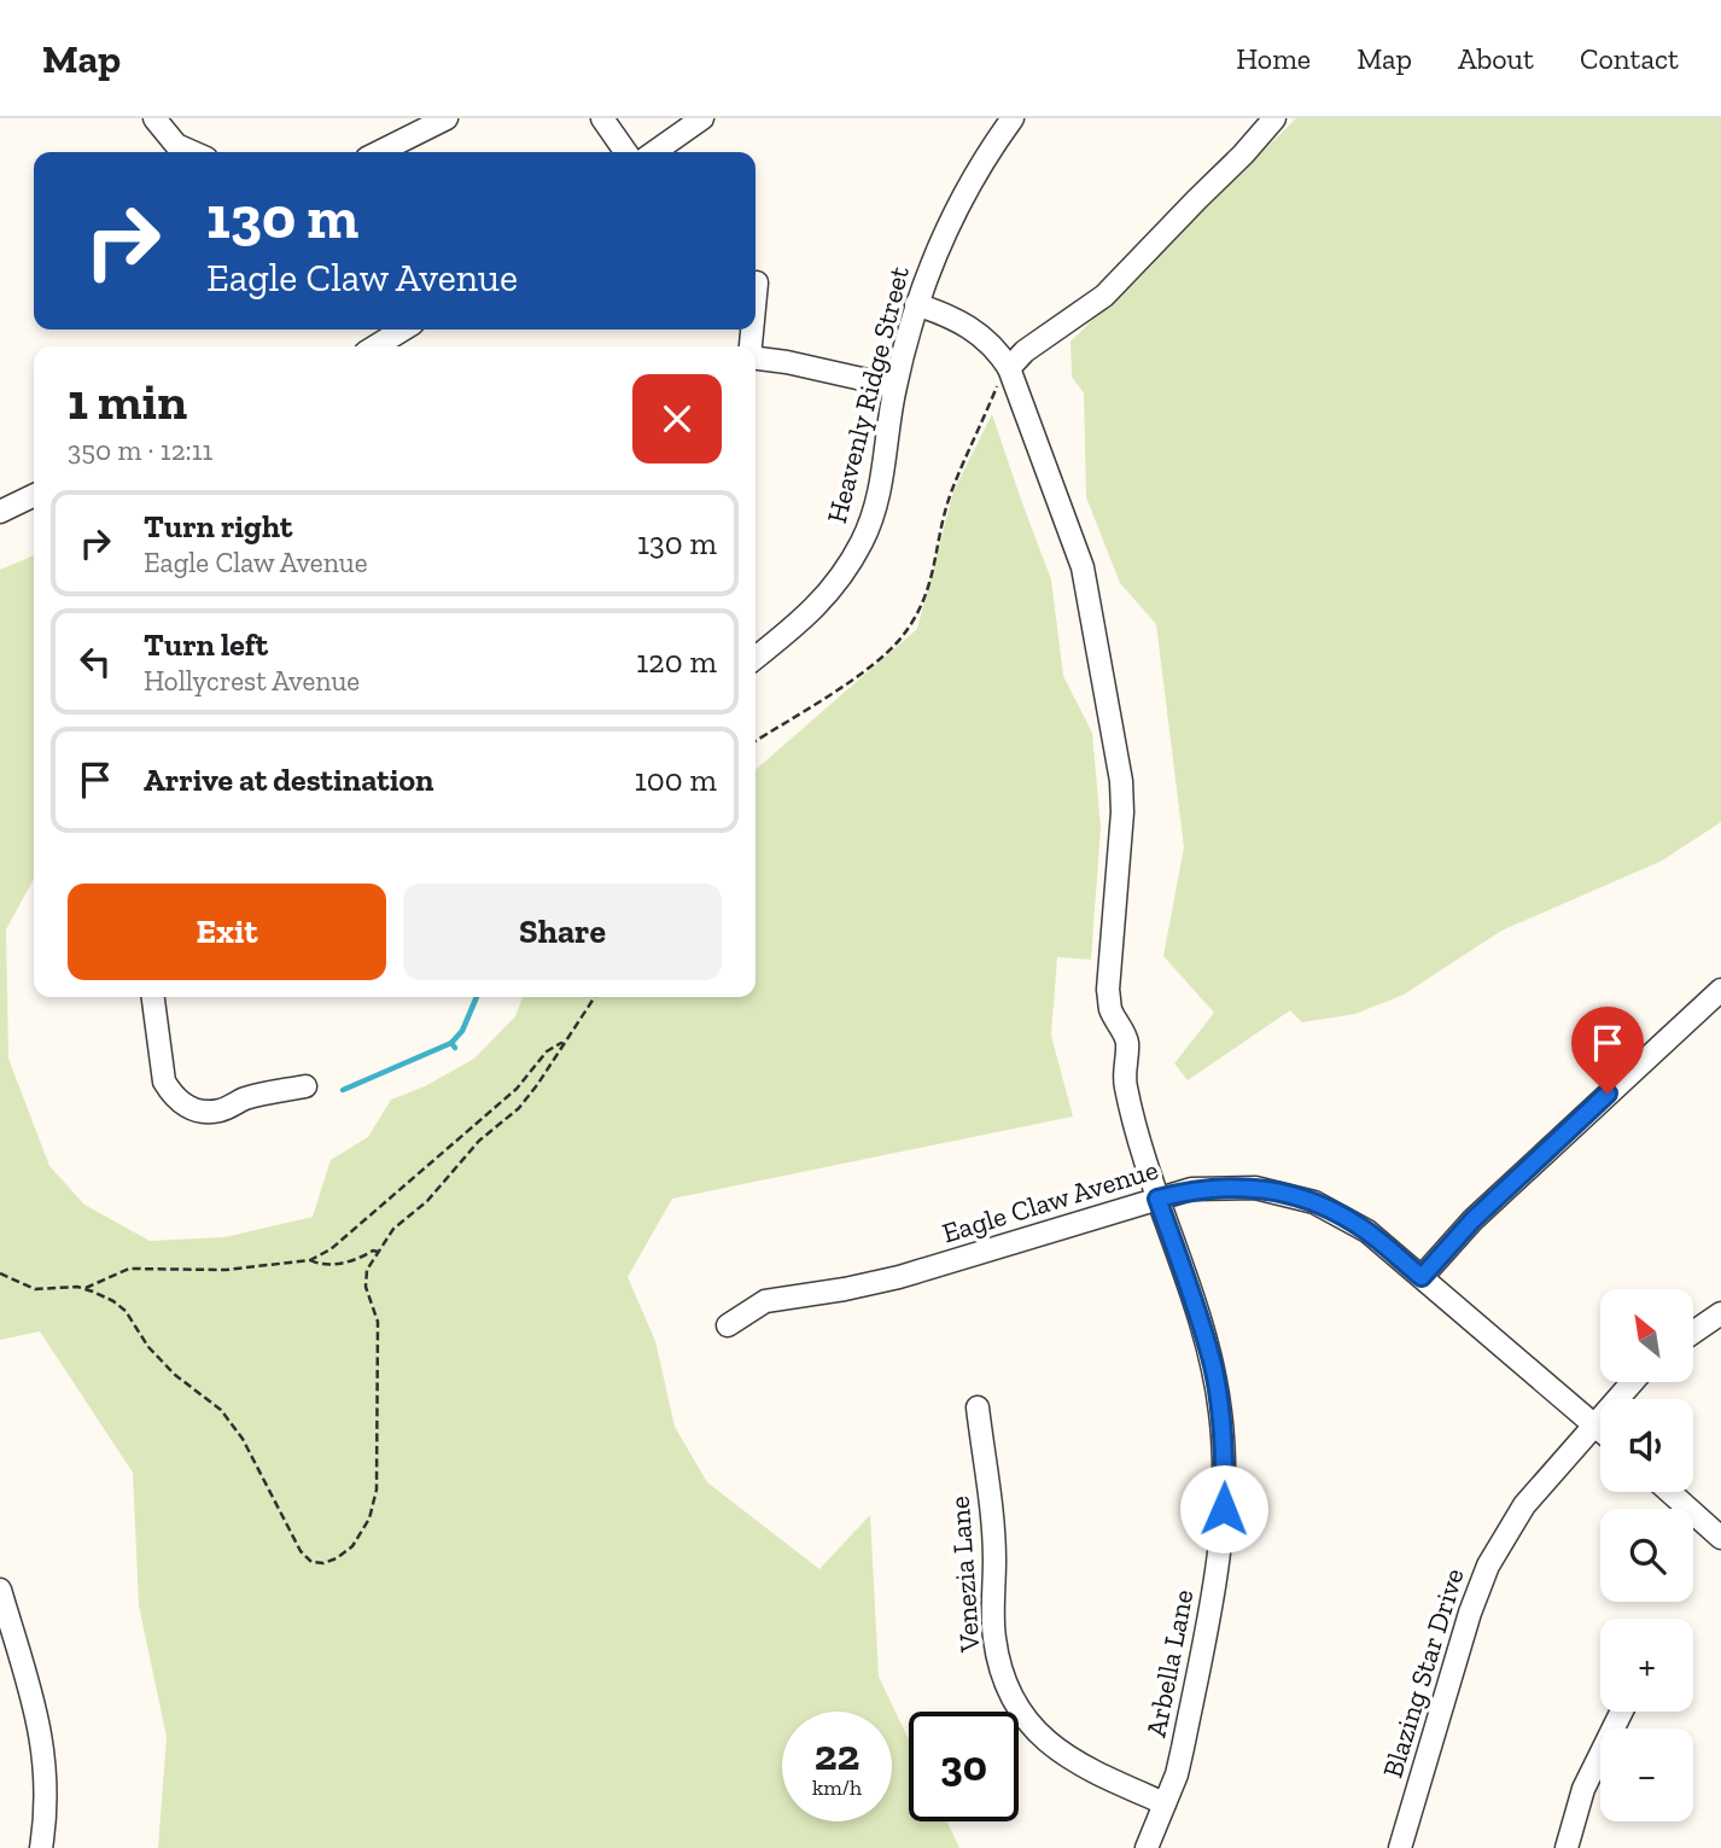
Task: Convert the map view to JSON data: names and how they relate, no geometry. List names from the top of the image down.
{
  "streets": {
    "street": [
      "Heavenly Ridge Street",
      "Eagle Claw Avenue",
      "Venezia Lane",
      "Arbella Lane",
      "Blazing Star Drive"
    ]
  },
  "crossings": [
    ["Eagle Claw Avenue", "Arbella Lane"],
    ["Eagle Claw Avenue", "Blazing Star Drive"],
    ["Venezia Lane", "Arbella Lane"]
  ],
  "north": "top left",
  "page": {
    "header": "Map",
    "nav": [
      "Home",
      "Map",
      "About",
      "Contact"
    ],
    "turn": ["130 m", "Eagle Claw Avenue"],
    "heading": ["1 min", "350 m · 12:11"],
    "list": [
      {
        "name": "Turn right",
        "note": "Eagle Claw Avenue",
        "value": "130 m"
      },
      {
        "name": "Turn left",
        "note": "Hollycrest Avenue",
        "value": "120 m"
      },
      {
        "name": "Arrive at destination",
        "value": "100 m"
      }
    ],
    "buttons": ["Exit", "Share"],
    "map_buttons": ["+", "−"],
    "speed": "22 km/h",
    "limit": "30"
  }
}
